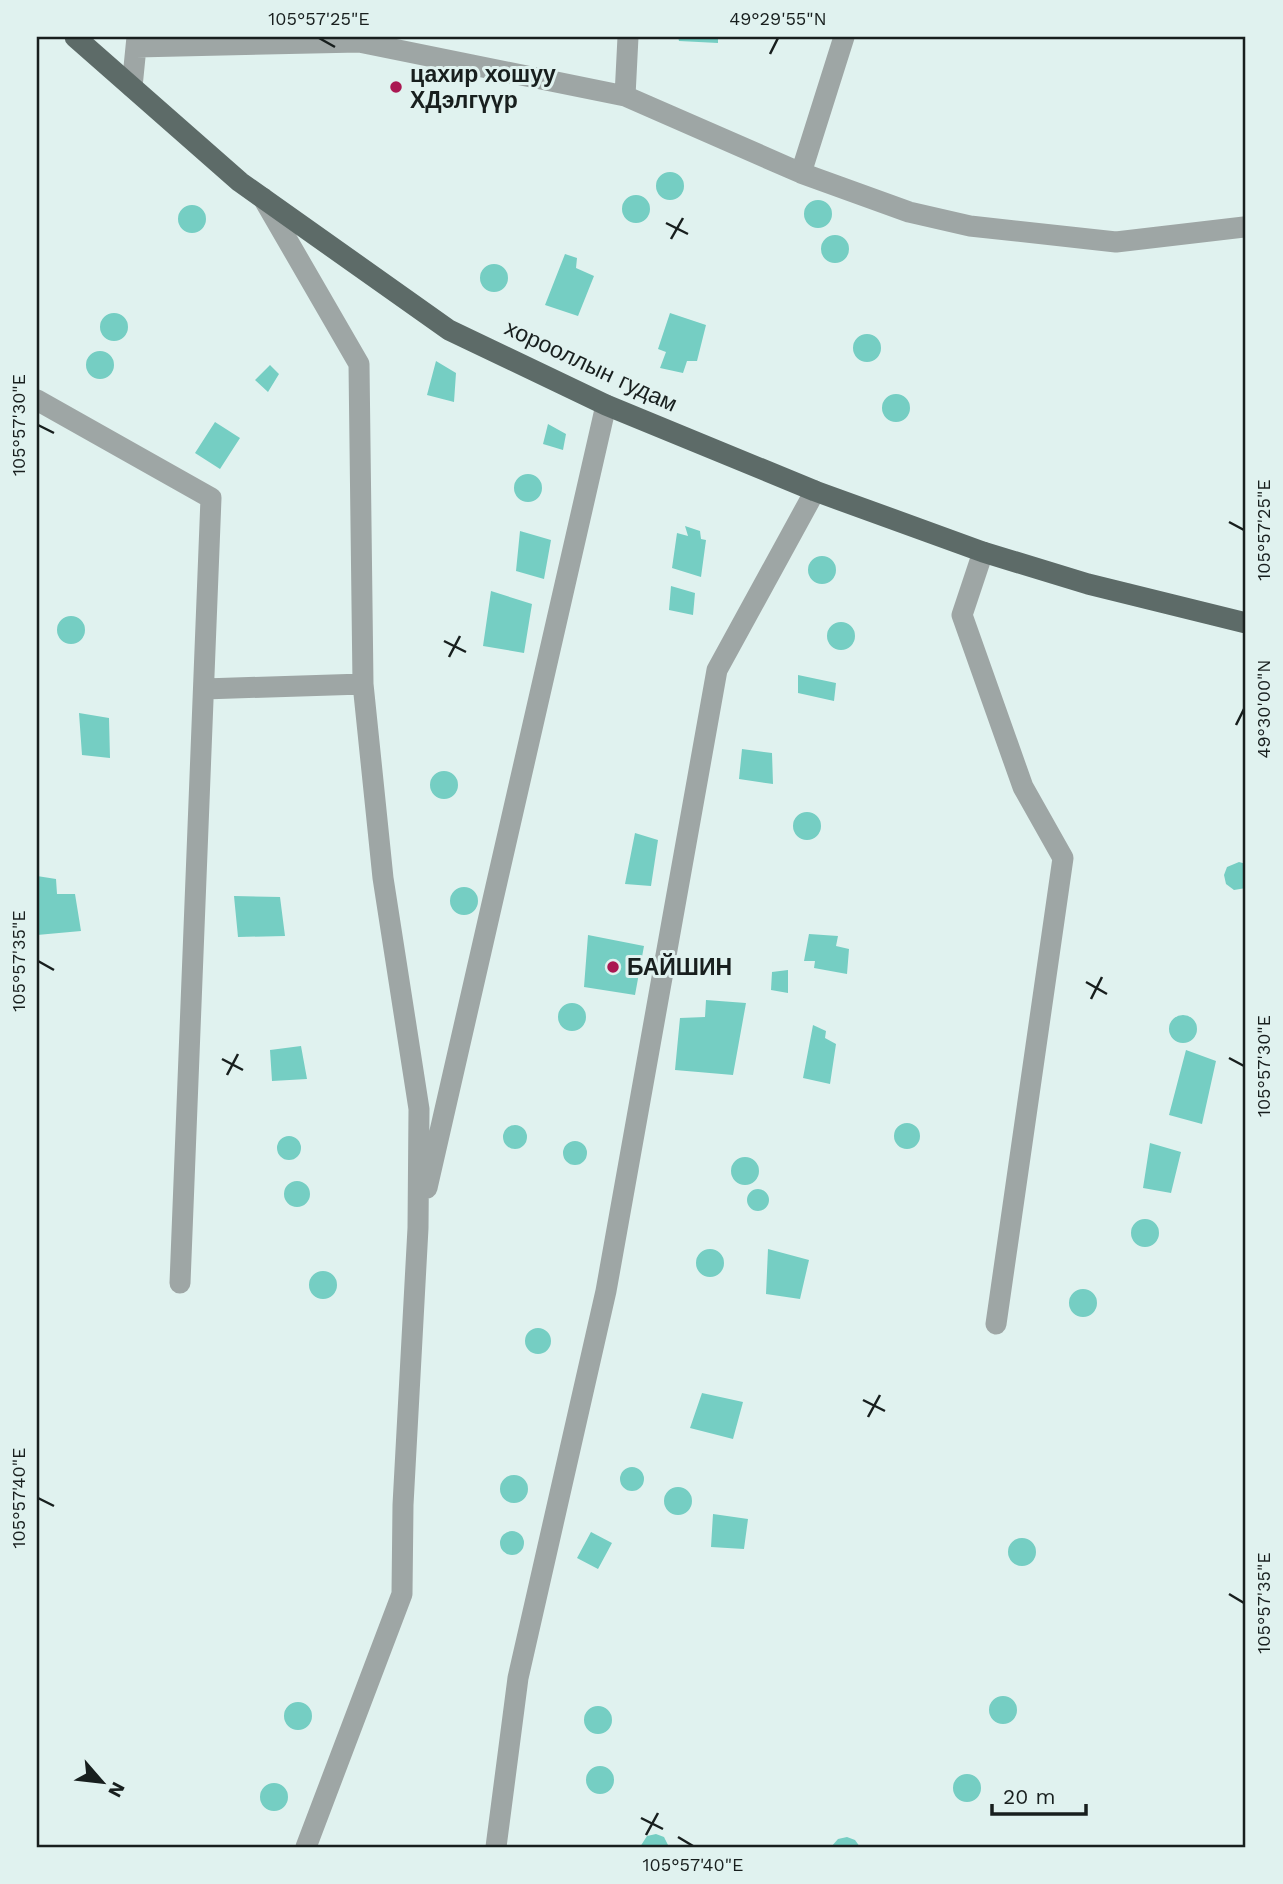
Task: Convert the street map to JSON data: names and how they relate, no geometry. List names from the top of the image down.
{
  "streets": {
    "main road": ["хорооллын гудам"]
  },
  "places": ["цахир хошуу ХДэлгүүр", "БАЙШИН"],
  "scale_bar": "20 m",
  "north": "bottom right",
  "coordinates": [
    "105°57'25\"E",
    "49°29'55\"N",
    "105°57'30\"E",
    "49°30'00\"N",
    "105°57'35\"E",
    "105°57'40\"E"
  ]
}
